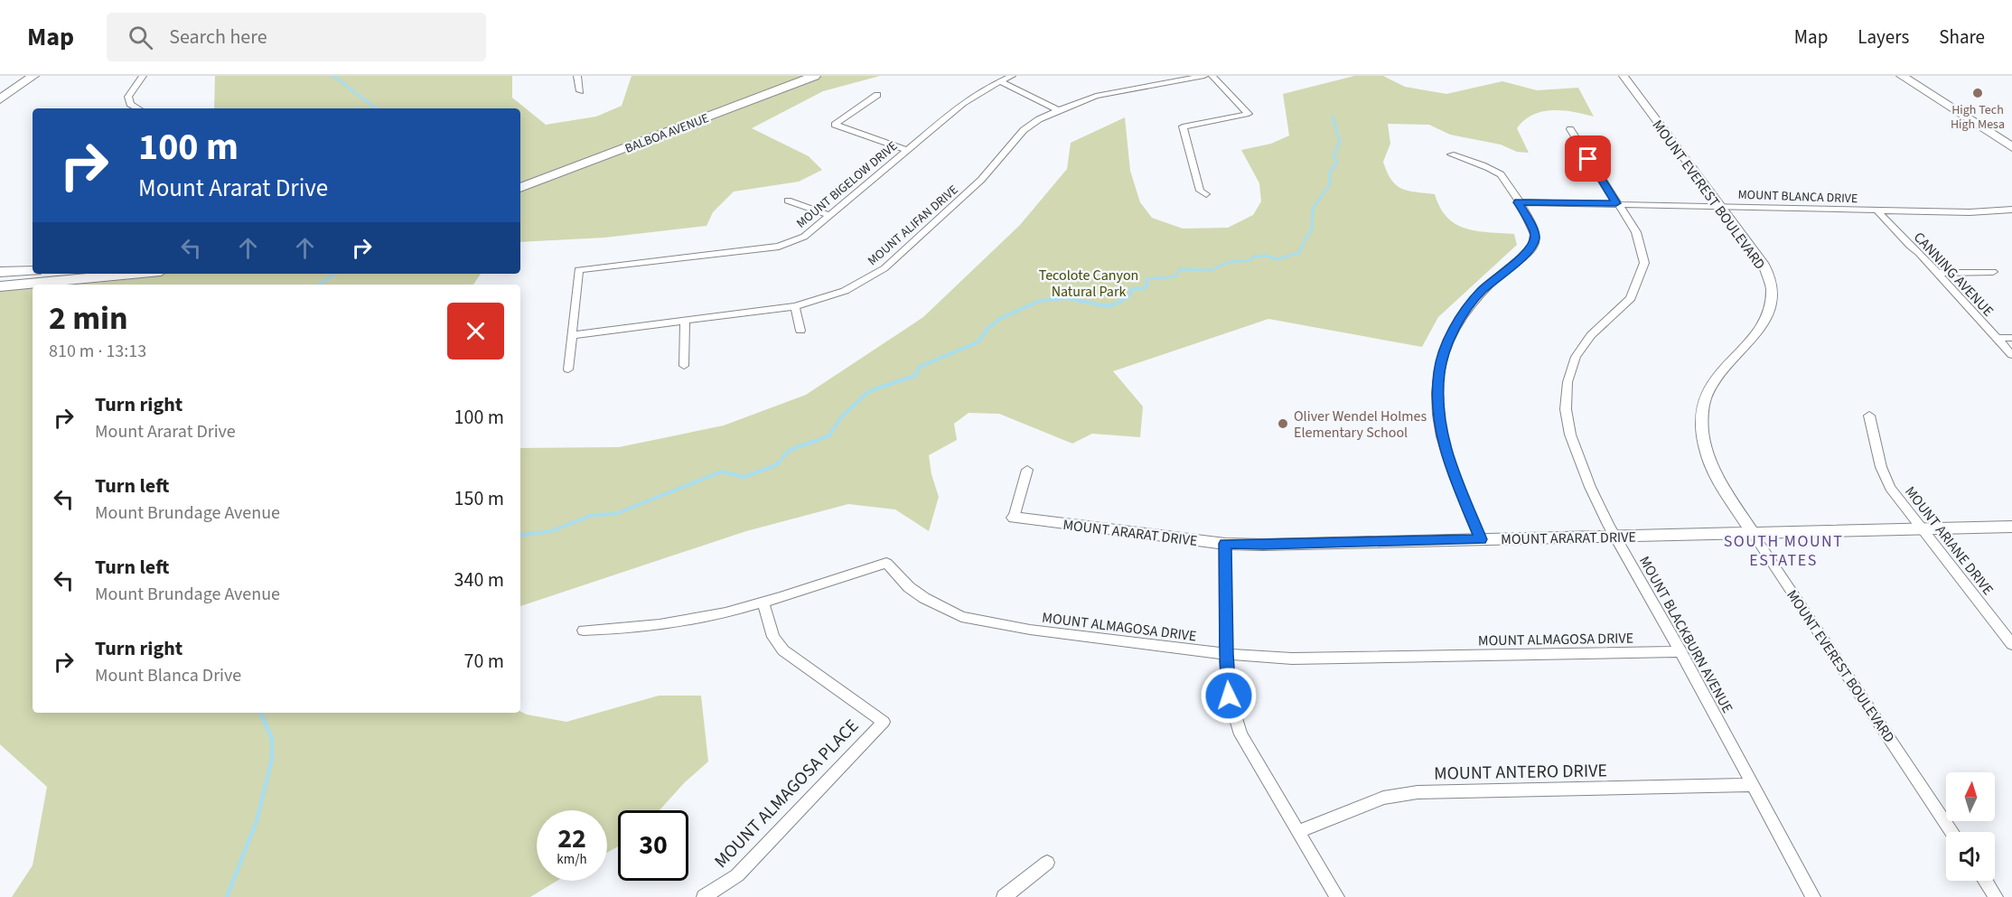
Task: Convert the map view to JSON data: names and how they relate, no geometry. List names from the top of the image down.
{
  "streets": {
    "main road": ["BALBOA AVENUE"],
    "street": [
      "MOUNT BIGELOW DRIVE",
      "MOUNT EVEREST BOULEVARD",
      "MOUNT BLANCA DRIVE",
      "MOUNT ALIFAN DRIVE",
      "CANNING AVENUE",
      "MOUNT ARARAT DRIVE",
      "MOUNT ARIANE DRIVE",
      "MOUNT ALMAGOSA DRIVE",
      "MOUNT BLACKBURN AVENUE",
      "MOUNT ANTERO DRIVE",
      "MOUNT ALMAGOSA PLACE"
    ]
  },
  "crossings": [
    ["MOUNT BIGELOW DRIVE", "MOUNT ALIFAN DRIVE"],
    ["MOUNT EVEREST BOULEVARD", "MOUNT BLANCA DRIVE"],
    ["MOUNT EVEREST BOULEVARD", "MOUNT ARARAT DRIVE"],
    ["MOUNT BLANCA DRIVE", "CANNING AVENUE"],
    ["MOUNT BLANCA DRIVE", "MOUNT BLACKBURN AVENUE"],
    ["MOUNT ARARAT DRIVE", "MOUNT ARIANE DRIVE"],
    ["MOUNT ARARAT DRIVE", "MOUNT BLACKBURN AVENUE"],
    ["MOUNT ALMAGOSA DRIVE", "MOUNT BLACKBURN AVENUE"],
    ["MOUNT ALMAGOSA DRIVE", "MOUNT ALMAGOSA PLACE"],
    ["MOUNT BLACKBURN AVENUE", "MOUNT ANTERO DRIVE"]
  ],
  "districts": ["SOUTH MOUNT ESTATES"],
  "parks": ["Tecolote Canyon Natural Park"],
  "places": ["High Tech High Mesa", "Oliver Wendel Holmes Elementary School"],
  "north": "top",
  "page": {
    "header": "Map",
    "search": "Search here",
    "nav": ["Map", "Layers", "Share"],
    "turn": ["100 m", "Mount Ararat Drive"],
    "heading": ["2 min", "810 m · 13:13"],
    "list": [
      {
        "name": "Turn right",
        "note": "Mount Ararat Drive",
        "value": "100 m"
      },
      {
        "name": "Turn left",
        "note": "Mount Brundage Avenue",
        "value": "150 m"
      },
      {
        "name": "Turn left",
        "note": "Mount Brundage Avenue",
        "value": "340 m"
      },
      {
        "name": "Turn right",
        "note": "Mount Blanca Drive",
        "value": "70 m"
      }
    ],
    "speed": "22 km/h",
    "limit": "30"
  }
}
